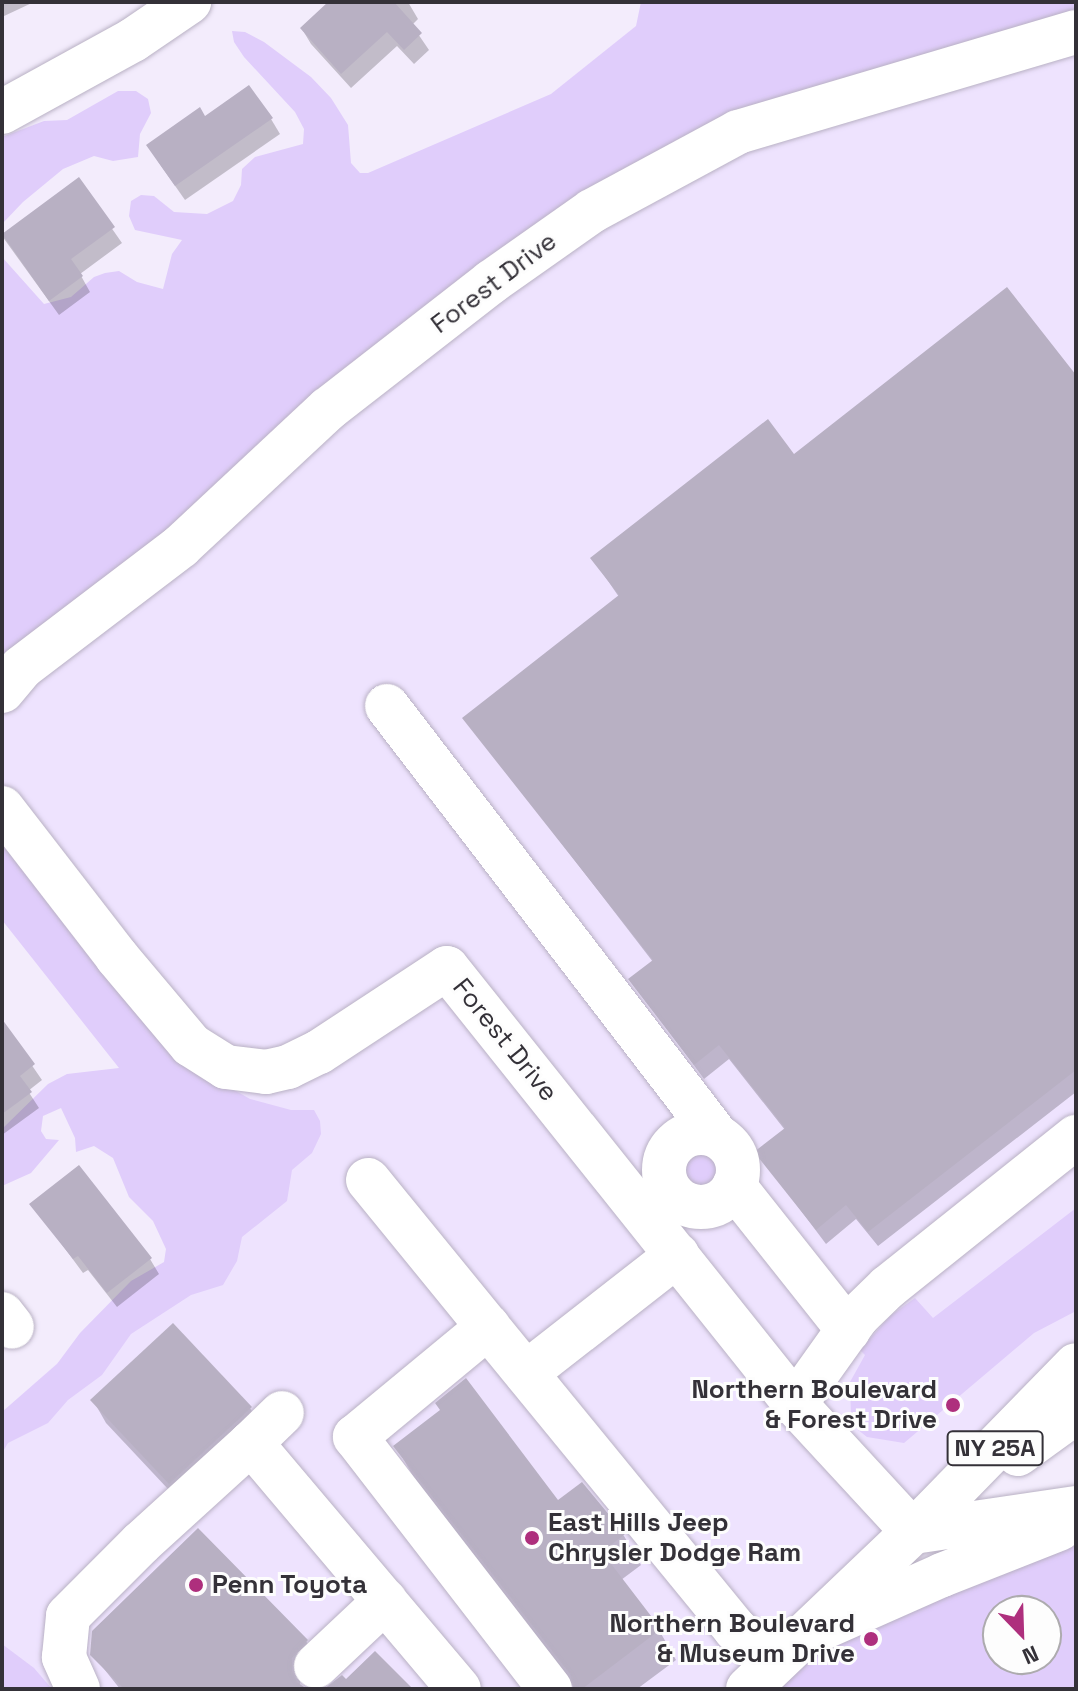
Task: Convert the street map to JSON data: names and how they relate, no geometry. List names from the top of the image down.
{
  "streets": {
    "street": ["Forest Drive", "NY 25A"]
  },
  "crossings": [
    ["Forest Drive", "NY 25A"]
  ],
  "places": [
    "Northern Boulevard & Forest Drive",
    "East Hills Jeep Chrysler Dodge Ram",
    "Penn Toyota",
    "Northern Boulevard & Museum Drive"
  ],
  "north": "bottom right"
}
